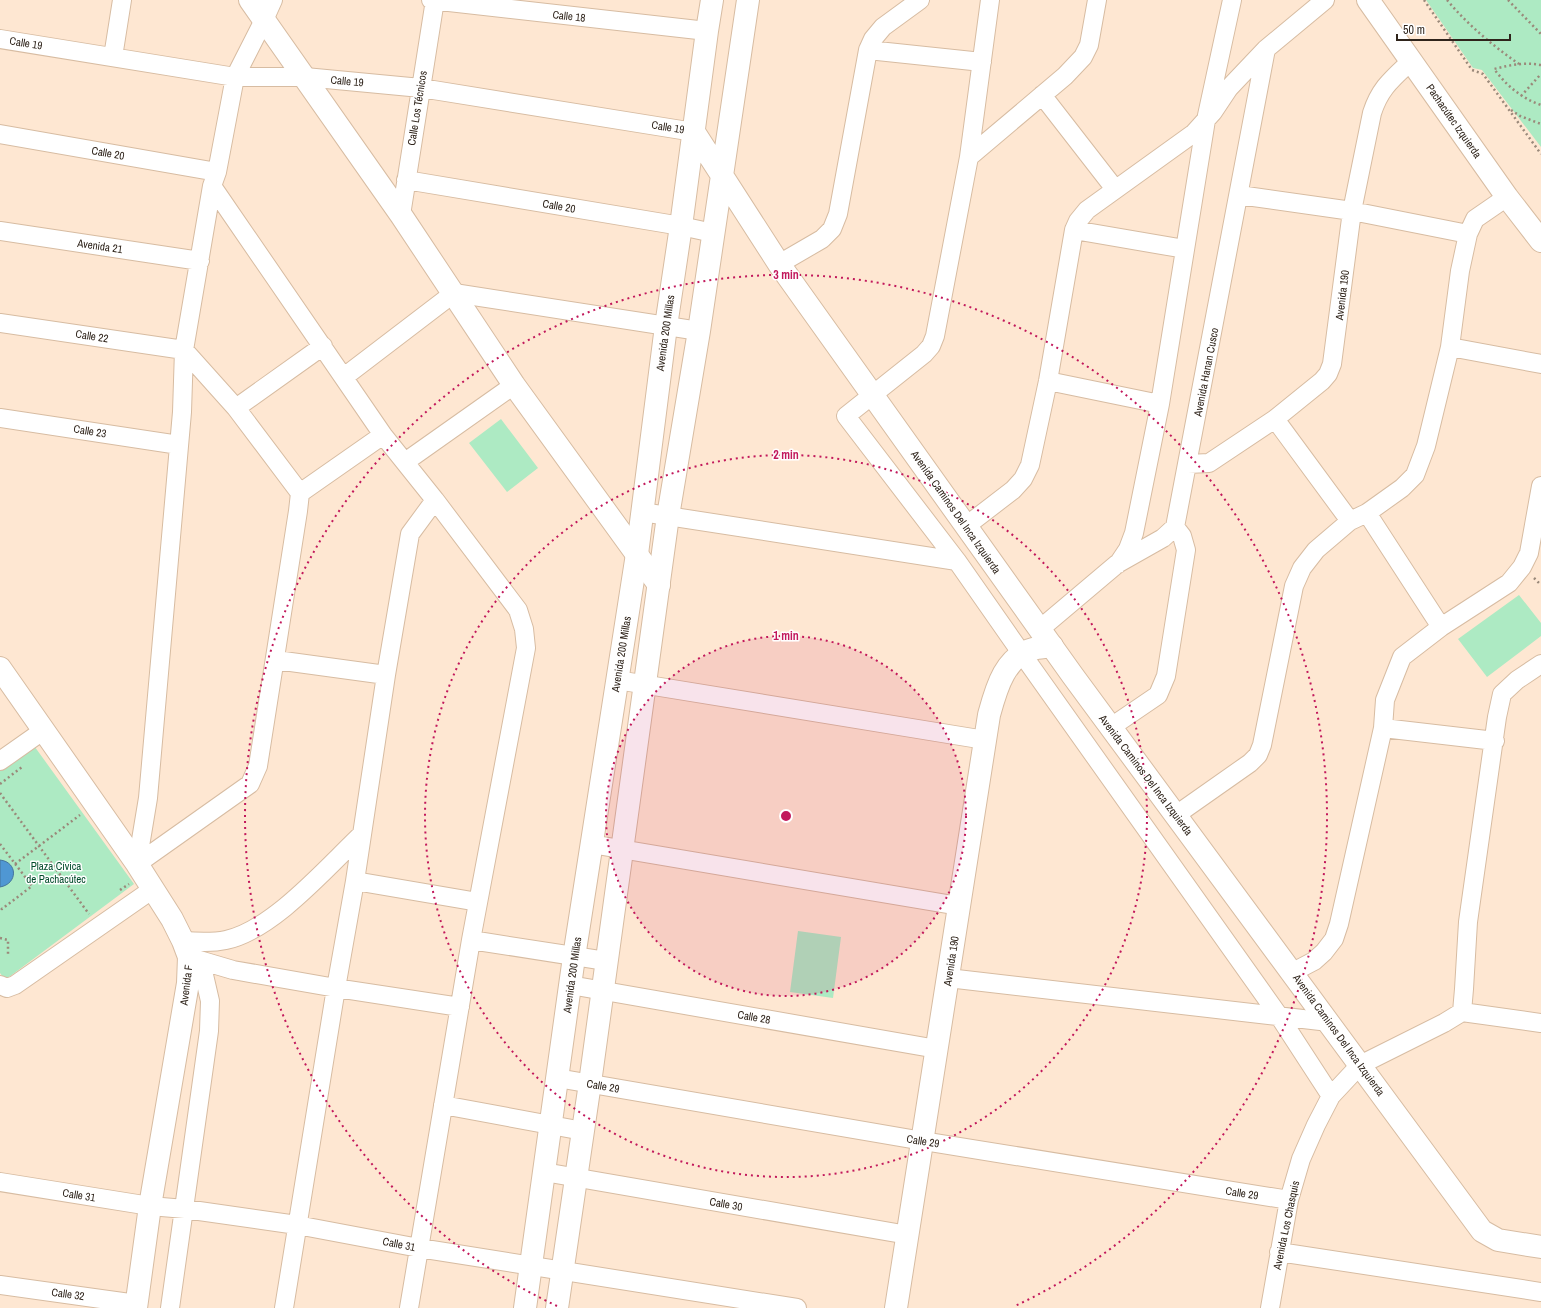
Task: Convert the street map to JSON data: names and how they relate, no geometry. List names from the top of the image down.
{
  "streets": {
    "main road": [
      "Pachacútec Izquierda",
      "Avenida 190",
      "Avenida 200 Millas",
      "Avenida Caminos Del Inca Izquierda",
      "Avenida F"
    ],
    "street": [
      "Calle 18",
      "Calle 19",
      "Calle Los Técnicos",
      "Calle 20",
      "Avenida 21",
      "Calle 22",
      "Avenida Hanan Cusco",
      "Calle 23",
      "Calle 28",
      "Calle 29",
      "Calle 31",
      "Calle 30",
      "Avenida Los Chasquis",
      "Calle 32"
    ]
  },
  "crossings": [
    ["Calle 18", "Calle Los Técnicos"],
    ["Calle 18", "Avenida 200 Millas"],
    ["Calle 19", "Calle Los Técnicos"],
    ["Calle 19", "Avenida 200 Millas"],
    ["Calle 19", "Avenida Caminos Del Inca Izquierda"],
    ["Calle Los Técnicos", "Calle 20"],
    ["Pachacútec Izquierda", "Avenida 190"],
    ["Calle 20", "Avenida 200 Millas"],
    ["Avenida 190", "Avenida Hanan Cusco"],
    ["Avenida 190", "Avenida Caminos Del Inca Izquierda"],
    ["Avenida 190", "Calle 28"],
    ["Avenida 190", "Calle 29"],
    ["Avenida 190", "Calle 30"],
    ["Avenida 200 Millas", "Avenida Caminos Del Inca Izquierda"],
    ["Avenida 200 Millas", "Calle 28"],
    ["Avenida 200 Millas", "Calle 29"],
    ["Avenida 200 Millas", "Calle 31"],
    ["Avenida 200 Millas", "Calle 30"],
    ["Avenida Caminos Del Inca Izquierda", "Avenida Los Chasquis"],
    ["Avenida F", "Calle 31"],
    ["Avenida F", "Calle 32"],
    ["Calle 29", "Avenida Los Chasquis"]
  ],
  "parks": ["Plaza Cívica de Pachacútec"],
  "scale_bar": "50 m",
  "rings": ["3 min", "2 min", "1 min"]
}
